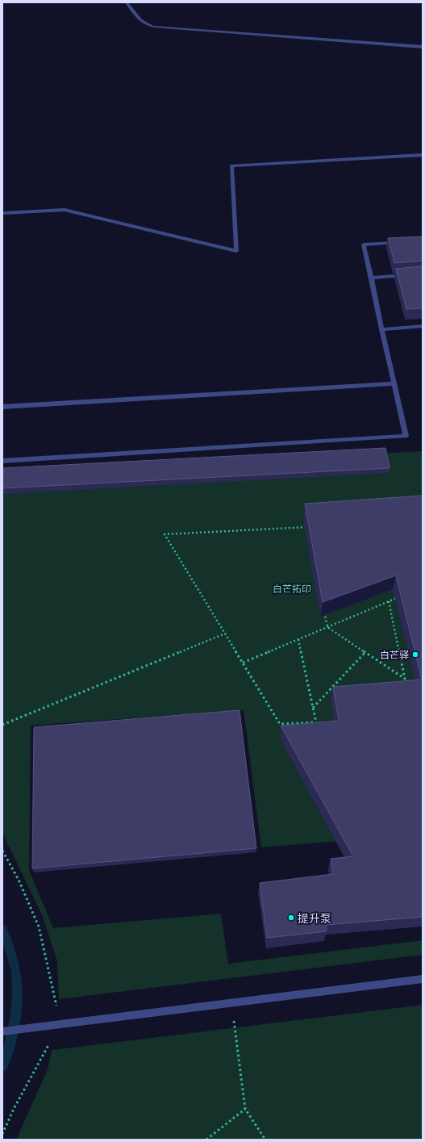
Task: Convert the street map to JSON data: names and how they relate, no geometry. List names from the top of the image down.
{
  "parks": ["白芒拓印"],
  "places": ["白芒驿", "提升泵"]
}
